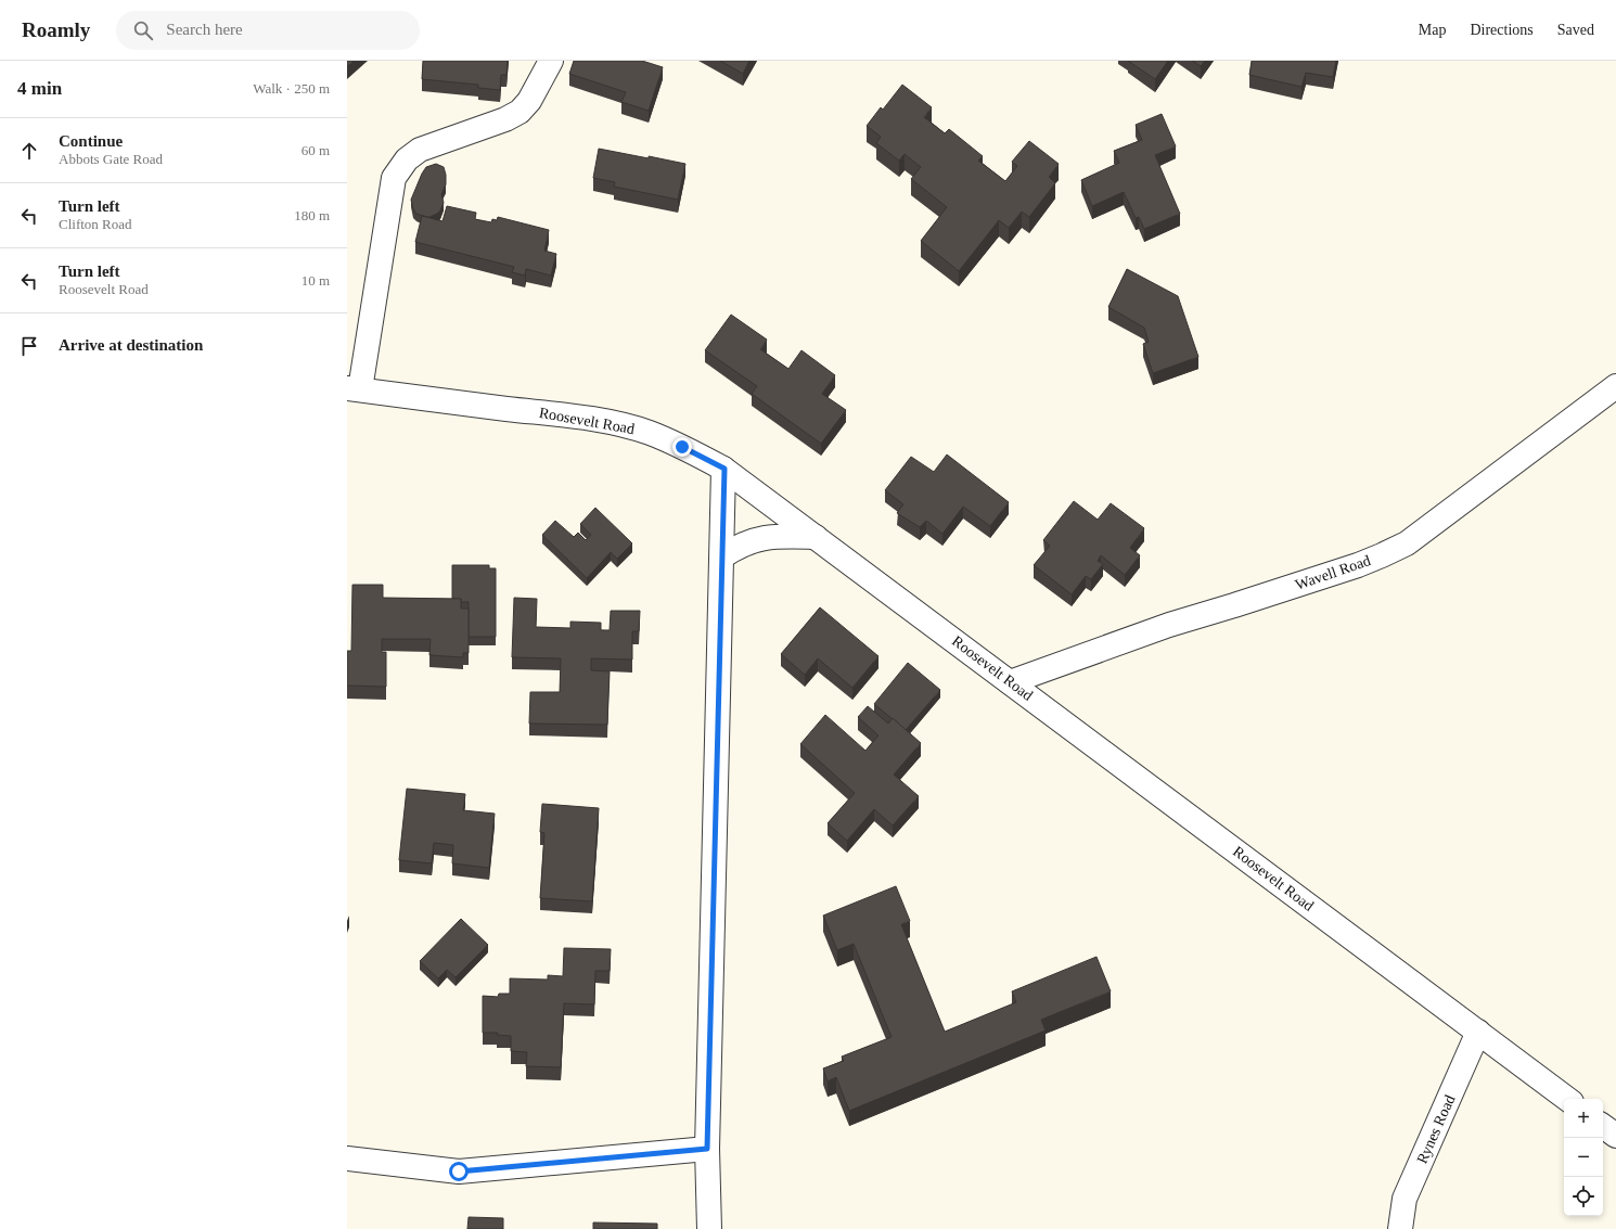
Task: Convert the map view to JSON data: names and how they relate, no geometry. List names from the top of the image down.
{
  "streets": {
    "street": ["Roosevelt Road", "Wavell Road", "Rynes Road"]
  },
  "crossings": [
    ["Roosevelt Road", "Wavell Road"],
    ["Roosevelt Road", "Rynes Road"]
  ],
  "page": {
    "header": "Roamly",
    "search": "Search here",
    "nav": ["Map", "Directions", "Saved"],
    "heading": ["4 min", "Walk · 250 m"],
    "list": [
      ["Continue", "Abbots Gate Road", "60 m"],
      ["Turn left", "Clifton Road", "180 m"],
      ["Turn left", "Roosevelt Road", "10 m"],
      "Arrive at destination"
    ],
    "map_buttons": ["+", "−"]
  }
}
